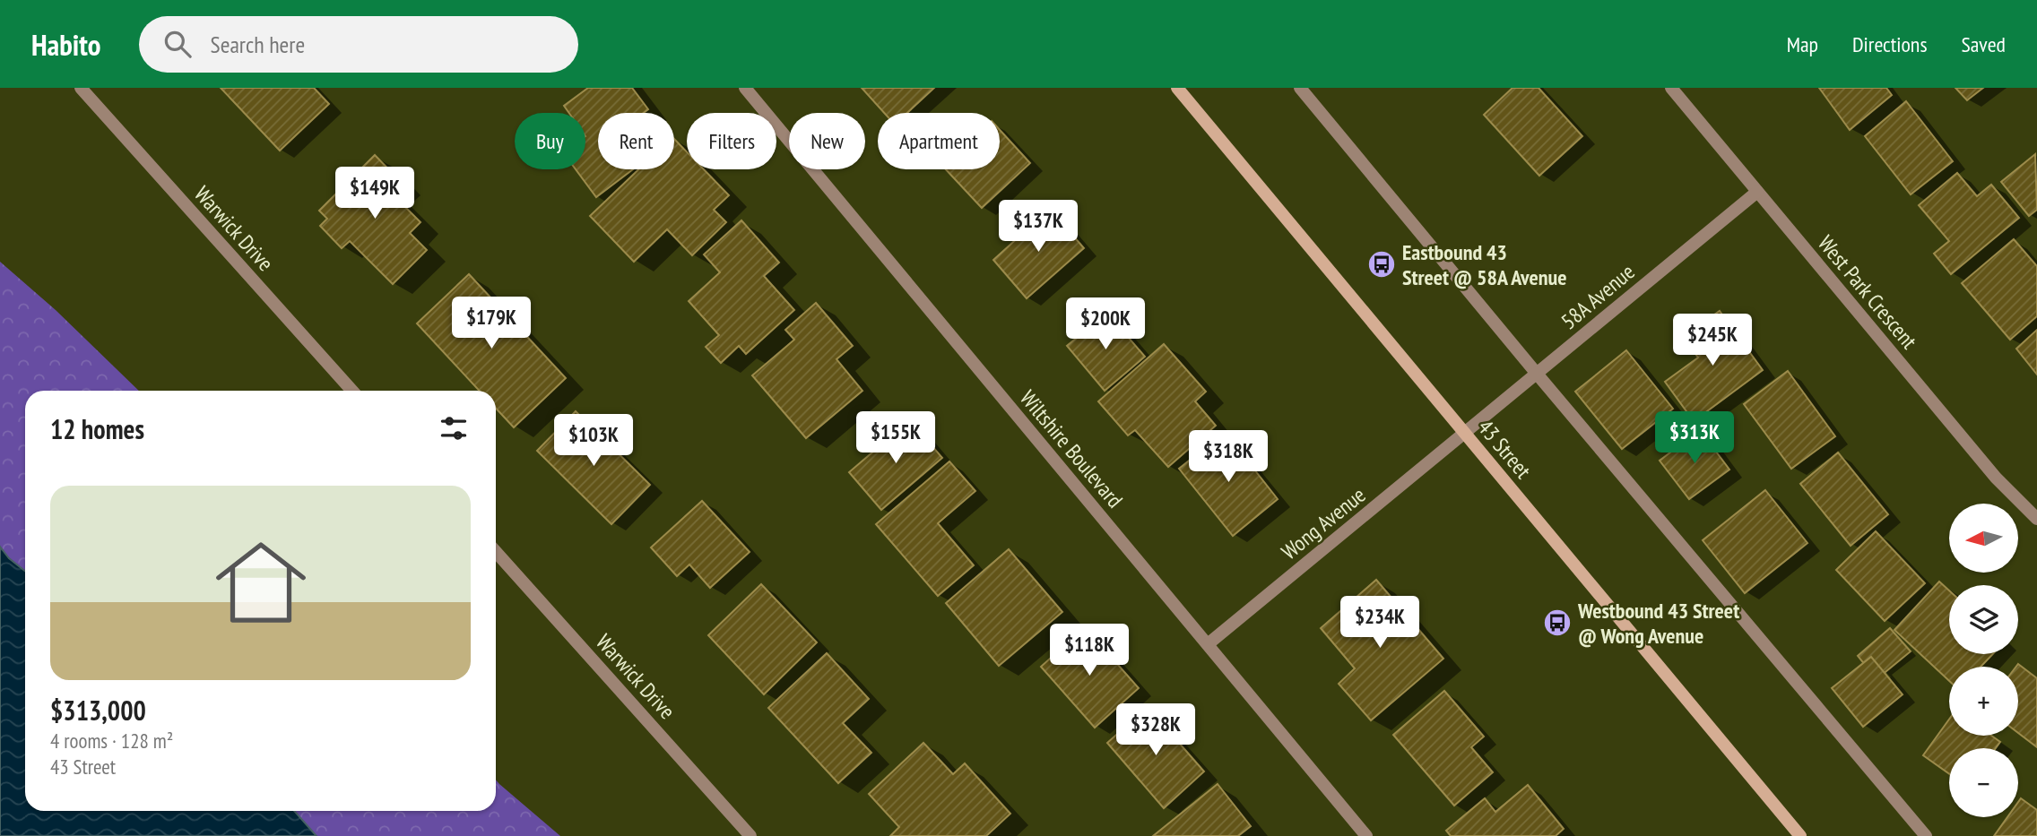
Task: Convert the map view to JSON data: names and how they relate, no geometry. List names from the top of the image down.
{
  "streets": {
    "street": [
      "Warwick Drive",
      "West Park Crescent",
      "58A Avenue",
      "Wiltshire Boulevard",
      "43 Street",
      "Wong Avenue"
    ]
  },
  "crossings": [
    ["West Park Crescent", "58A Avenue"],
    ["58A Avenue", "43 Street"],
    ["58A Avenue", "Wong Avenue"],
    ["Wiltshire Boulevard", "Wong Avenue"],
    ["43 Street", "Wong Avenue"]
  ],
  "places": {
    "bus stop": ["Eastbound 43 Street @ 58A Avenue", "Westbound 43 Street @ Wong Avenue"]
  },
  "north": "left",
  "page": {
    "header": "Habito",
    "search": "Search here",
    "nav": ["Map", "Directions", "Saved"],
    "chip": [
      "Buy",
      "Rent",
      "Filters",
      "New",
      "Apartment"
    ],
    "price": [
      "$149K",
      "$137K",
      "$179K",
      "$200K",
      "$245K",
      "$155K",
      "$313K",
      "$103K",
      "$318K",
      "$234K",
      "$118K",
      "$328K"
    ],
    "heading": "12 homes",
    "list": [
      {
        "name": "$313,000",
        "note": "4 rooms · 128 m² · 43 Street"
      }
    ],
    "map_buttons": ["+", "−"]
  }
}
